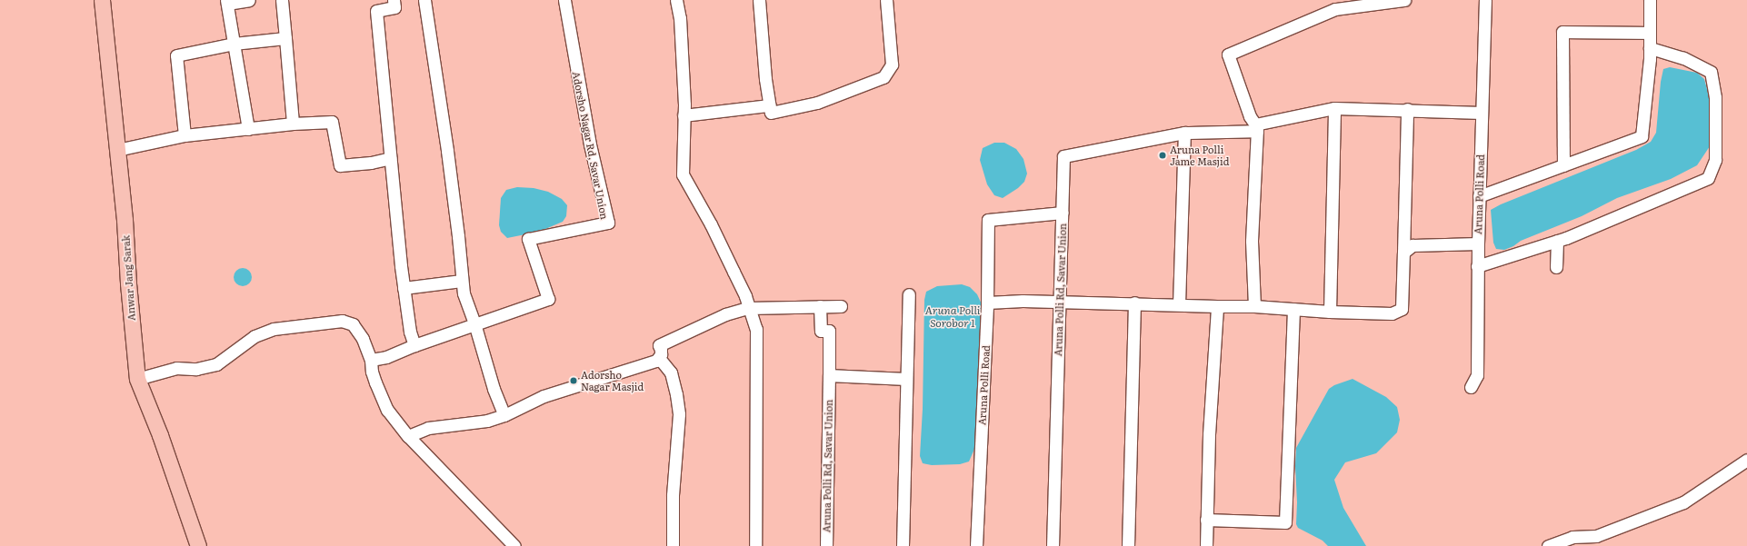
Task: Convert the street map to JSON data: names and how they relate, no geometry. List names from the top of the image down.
{
  "streets": {
    "main road": ["Anwar Jang Sarak"],
    "street": ["Adorsho Nagar Rd, Savar Union", "Aruna Polli Road", "Aruna Polli Rd, Savar Union"]
  },
  "crossings": [
    ["Aruna Polli Road", "Aruna Polli Rd, Savar Union"]
  ],
  "water": ["Aruna Polli Sorobor 1"],
  "places": ["Aruna Polli Jame Masjid", "Adorsho Nagar Masjid"]
}
